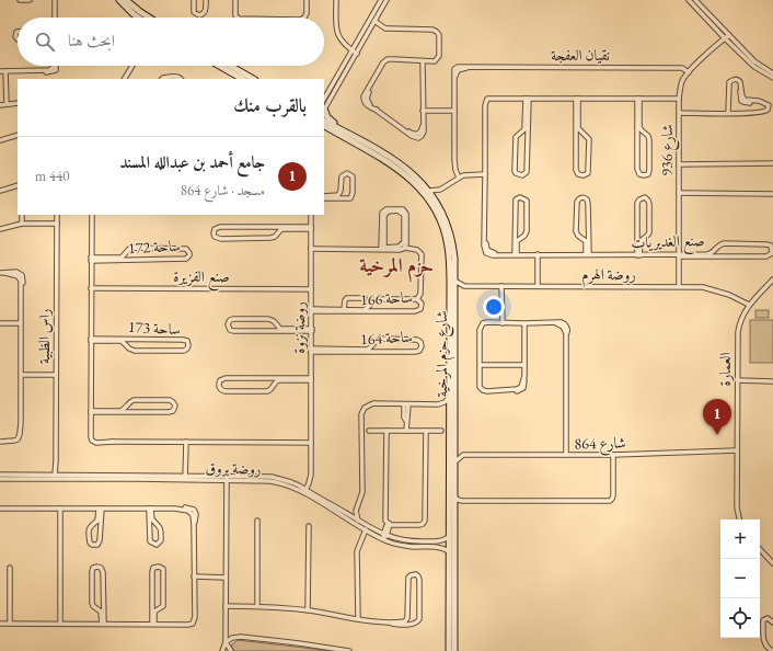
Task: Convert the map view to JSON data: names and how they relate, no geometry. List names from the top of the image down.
{
  "streets": {
    "street": [
      "نقيان العفجة",
      "شارع 936",
      "صنع الغديريات",
      "ساحة 172",
      "روضة الهرم",
      "صنع الفزيرة",
      "ساحة 166",
      "ساحة 173",
      "روضة نزوة",
      "راس الظبية",
      "ساحة 164",
      "شارع حزم المرخية",
      "العمارة",
      "شارع 864",
      "روضة بروق"
    ]
  },
  "crossings": [
    ["نقيان العفجة", "شارع 936"],
    ["شارع 936", "صنع الغديريات"],
    ["شارع 936", "روضة الهرم"],
    ["روضة الهرم", "شارع حزم المرخية"],
    ["روضة الهرم", "العمارة"],
    ["صنع الفزيرة", "روضة نزوة"],
    ["ساحة 166", "روضة نزوة"],
    ["روضة نزوة", "ساحة 164"],
    ["روضة نزوة", "روضة بروق"],
    ["راس الظبية", "روضة بروق"],
    ["شارع حزم المرخية", "روضة بروق"],
    ["العمارة", "شارع 864"]
  ],
  "districts": ["حزم المرخية"],
  "page": {
    "search": "ابحث هنا",
    "heading": "بالقرب منك",
    "list": [
      {
        "mark": "1",
        "name": "جامع أحمد بن عبدالله المسند",
        "note": "مسجد · شارع 864",
        "value": "440 m"
      }
    ],
    "pins": "1",
    "map_buttons": ["+", "−"]
  }
}
